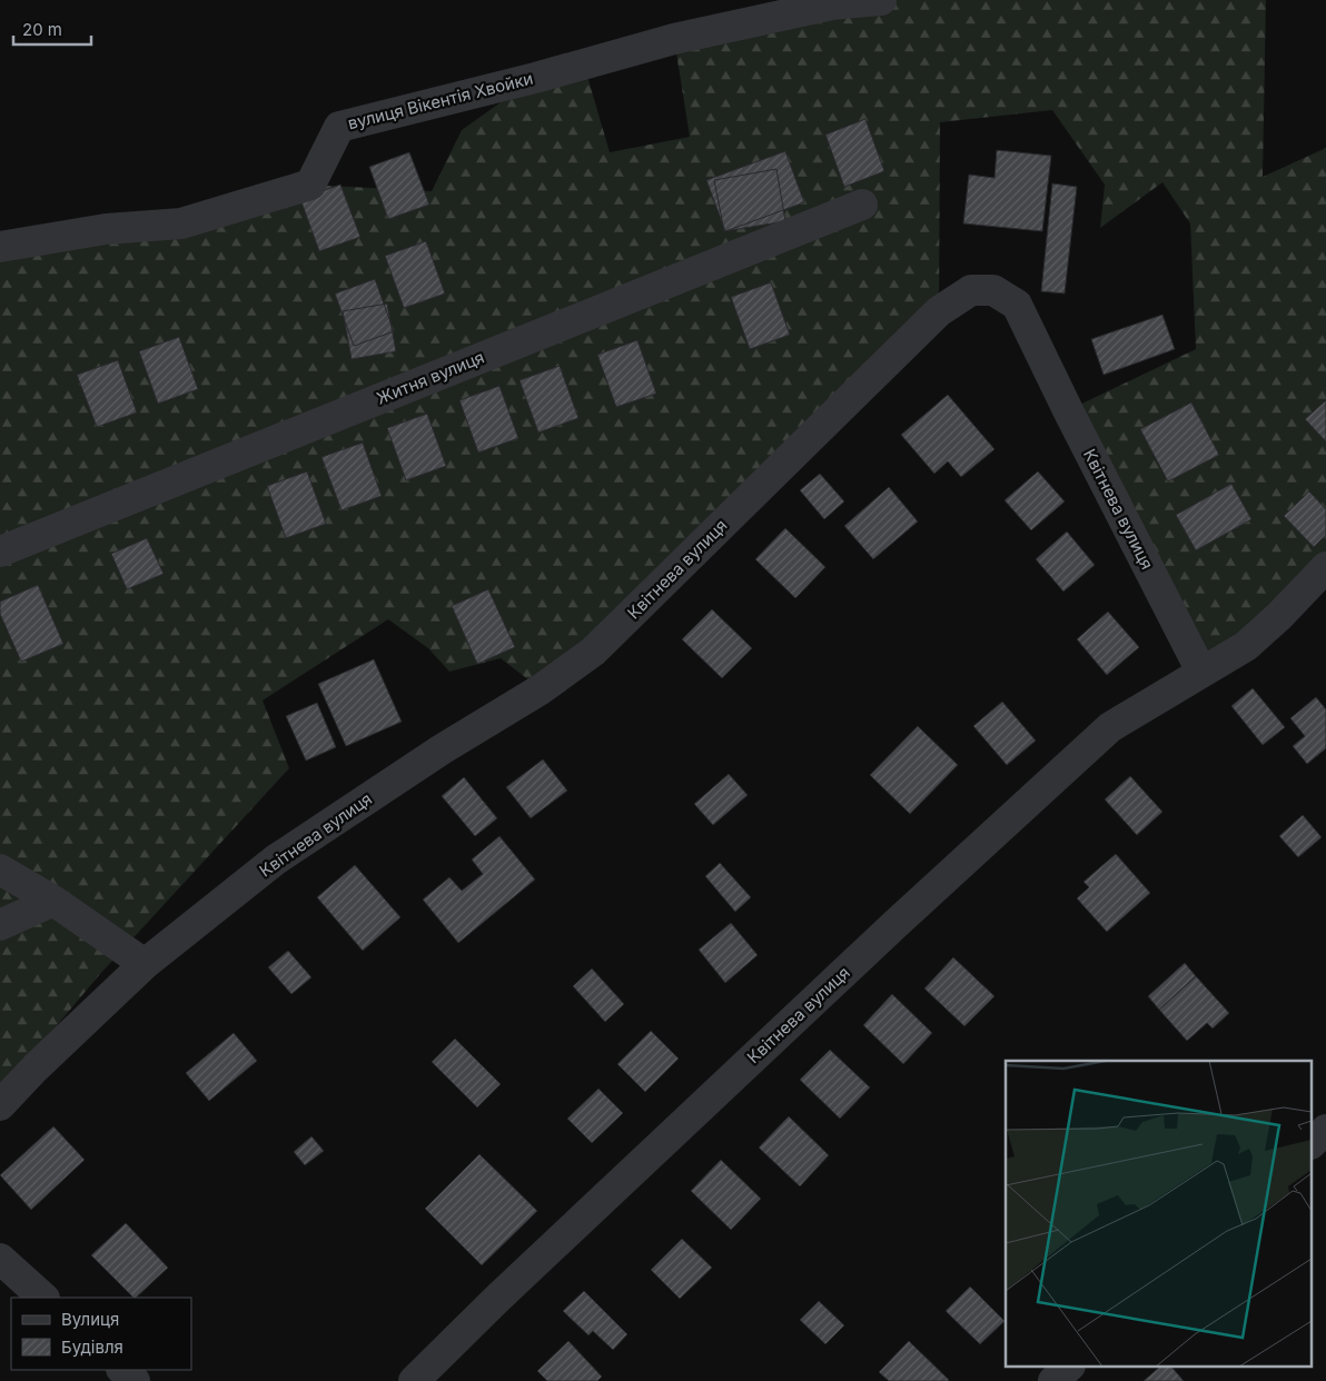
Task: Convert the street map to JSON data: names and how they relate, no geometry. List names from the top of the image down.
{
  "streets": {
    "street": ["вулиця Вікентія Хвойки", "Житня вулиця", "Квітнева вулиця"]
  },
  "legend": ["Вулиця", "Будівля"],
  "scale_bar": "20 m"
}
